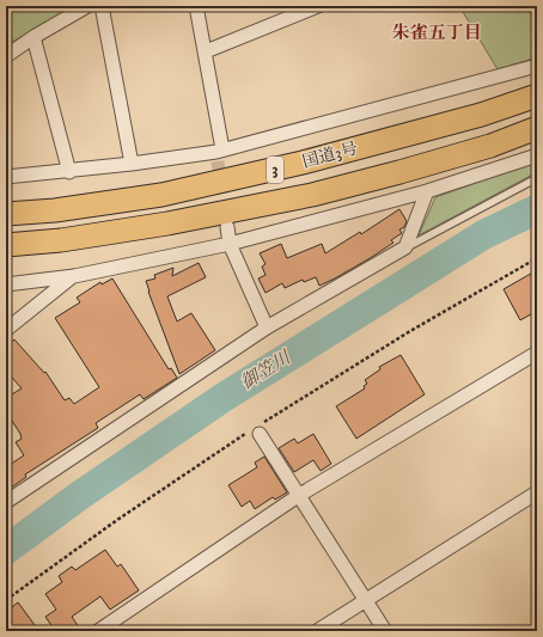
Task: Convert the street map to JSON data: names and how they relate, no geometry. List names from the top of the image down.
{
  "streets": {
    "highway": ["国道3号", "3"]
  },
  "districts": ["朱雀五丁目"],
  "water": ["御笠川"]
}
